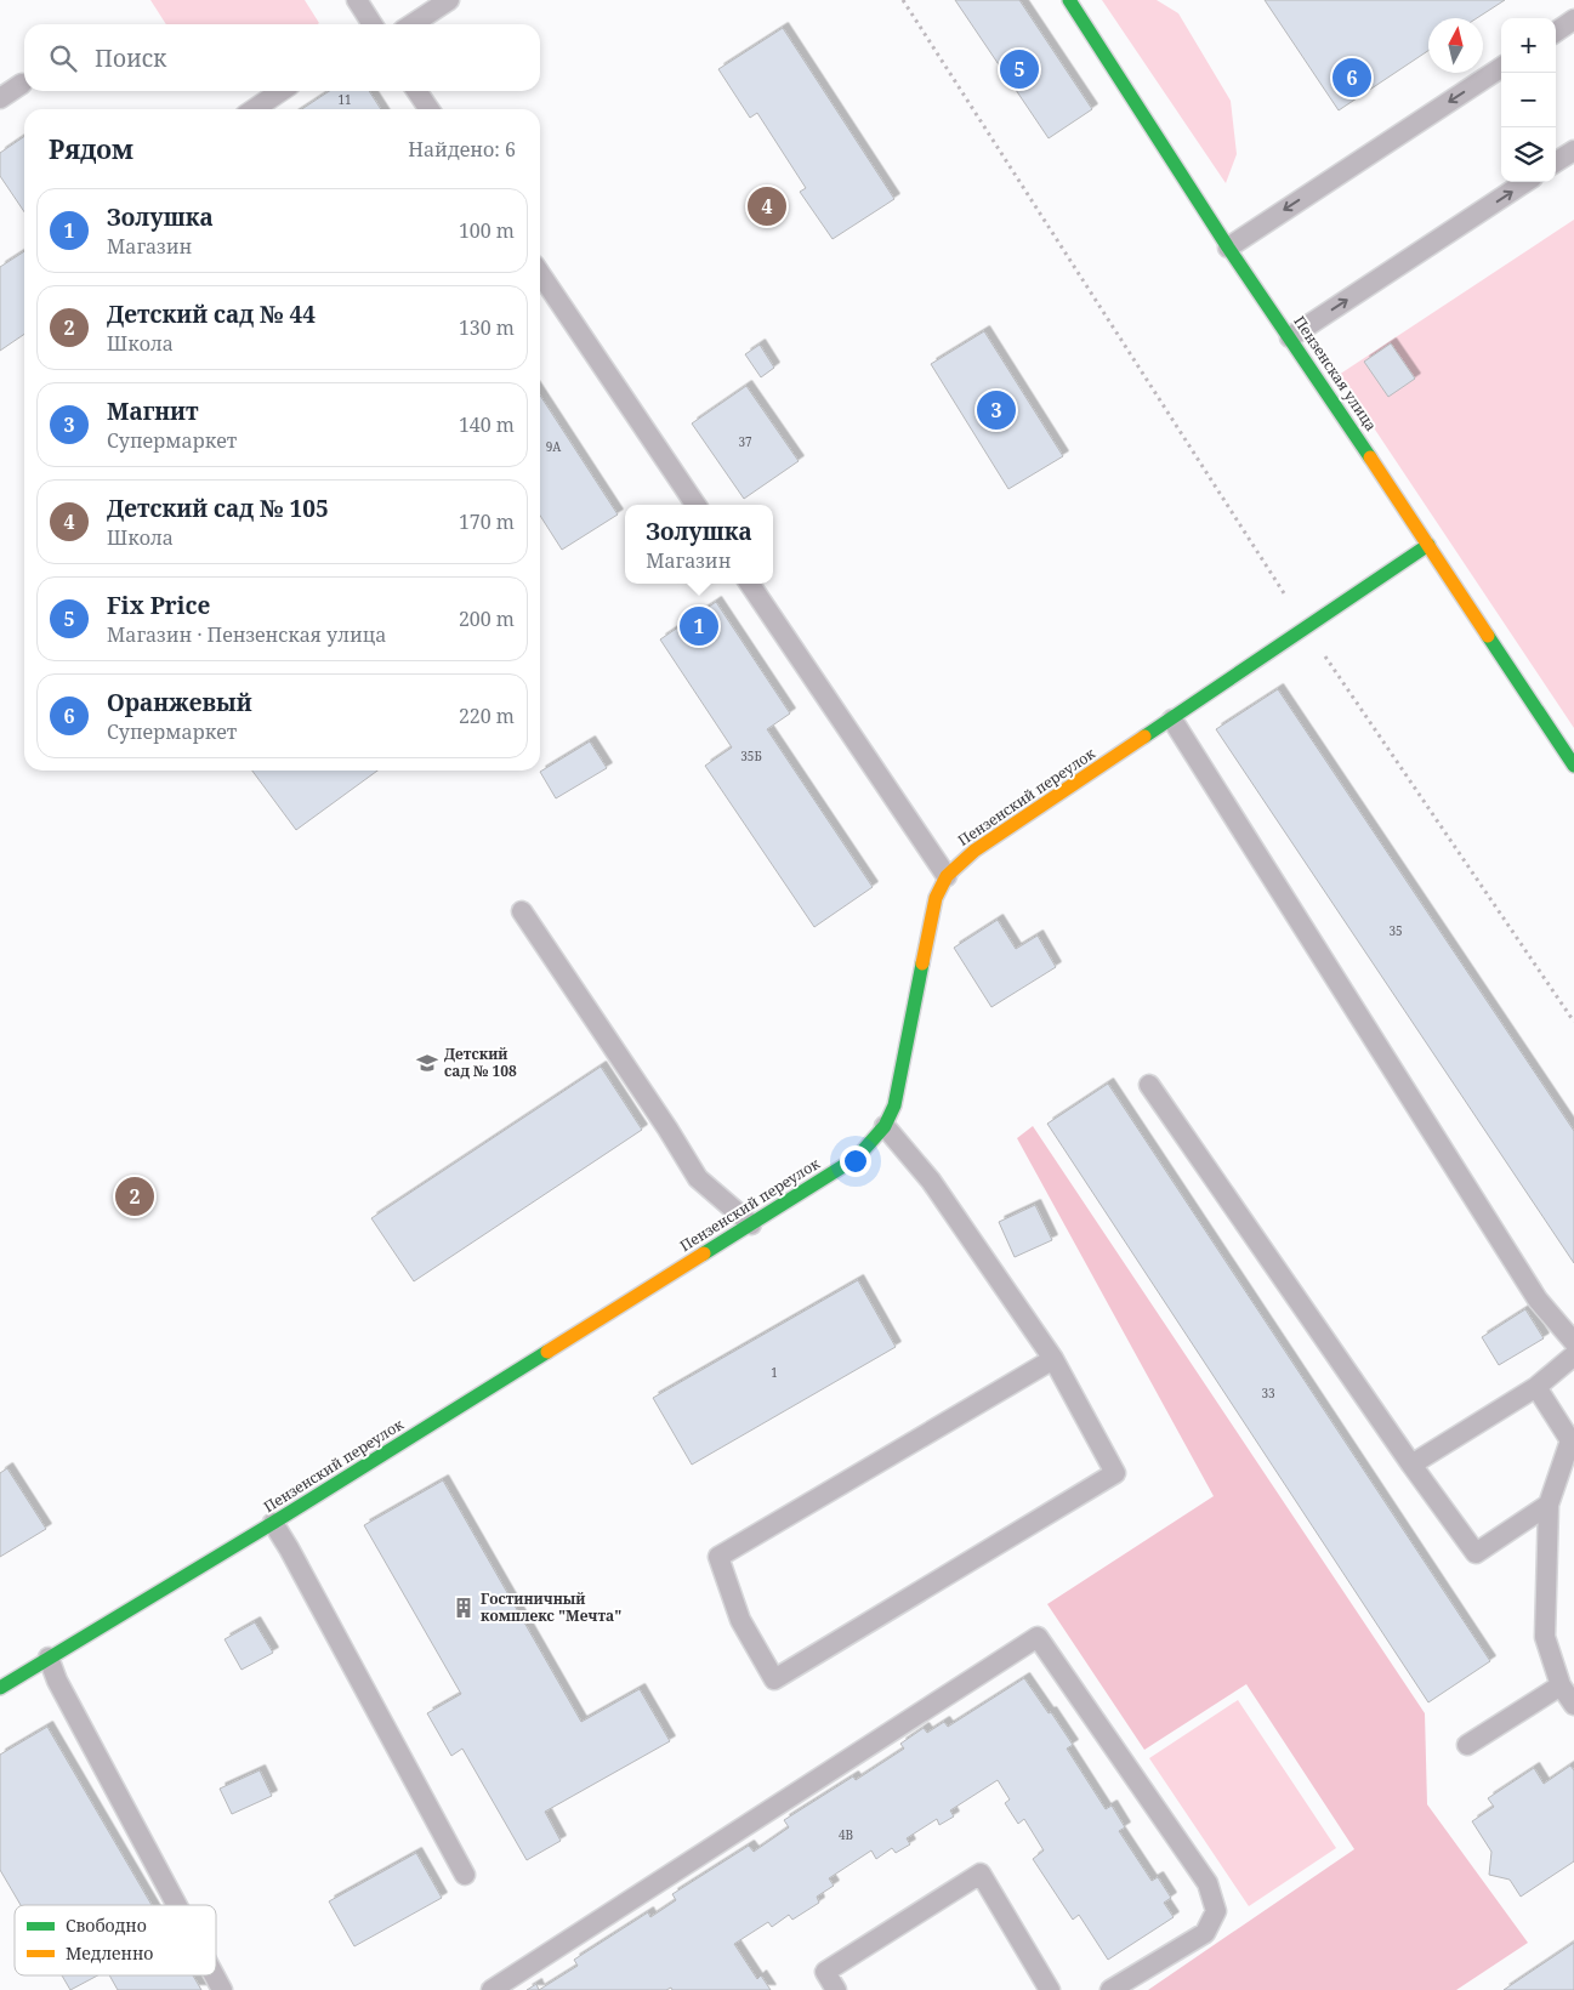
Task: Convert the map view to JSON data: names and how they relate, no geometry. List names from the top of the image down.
{
  "streets": {
    "street": ["Пензенская улица", "Пензенский переулок"]
  },
  "crossings": [
    ["Пензенская улица", "Пензенский переулок"]
  ],
  "places": {
    "school or university": ["Детский сад № 108"],
    "building": ["Гостиничный комплекс \"Мечта\""]
  },
  "house_numbers": [
    "11",
    "37",
    "9А",
    "35Б",
    "35",
    "1",
    "33",
    "4В"
  ],
  "legend": ["Свободно", "Медленно"],
  "north": "top",
  "page": {
    "map_buttons": ["+", "−"],
    "search": "Поиск",
    "pins": [
      "5",
      "6",
      "4",
      "3",
      "1",
      "2"
    ],
    "heading": ["Рядом", "Найдено: 6"],
    "list": [
      {
        "mark": "1",
        "name": "Золушка",
        "note": "Магазин",
        "value": "100 m"
      },
      {
        "mark": "2",
        "name": "Детский сад № 44",
        "note": "Школа",
        "value": "130 m"
      },
      {
        "mark": "3",
        "name": "Магнит",
        "note": "Супермаркет",
        "value": "140 m"
      },
      {
        "mark": "4",
        "name": "Детский сад № 105",
        "note": "Школа",
        "value": "170 m"
      },
      {
        "mark": "5",
        "name": "Fix Price",
        "note": "Магазин · Пензенская улица",
        "value": "200 m"
      },
      {
        "mark": "6",
        "name": "Оранжевый",
        "note": "Супермаркет",
        "value": "220 m"
      }
    ],
    "popup": ["Золушка", "Магазин"]
  }
}
